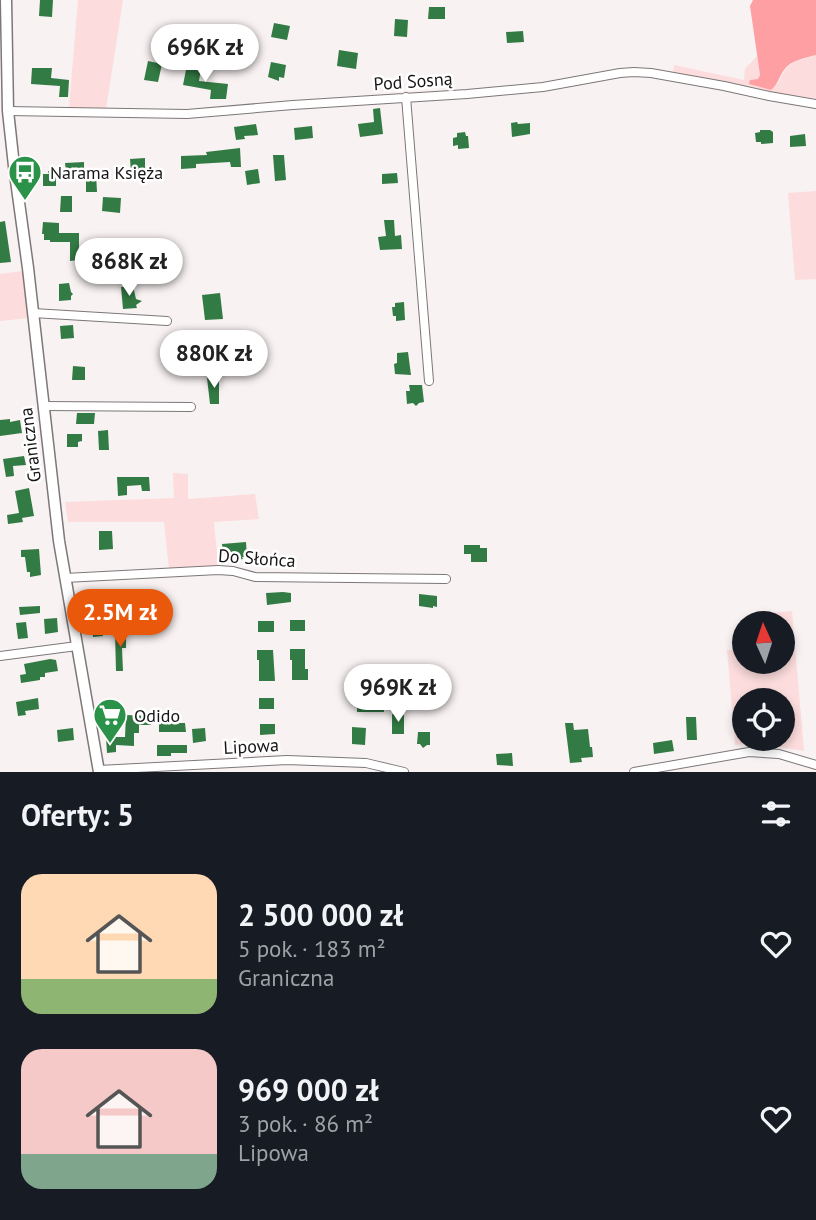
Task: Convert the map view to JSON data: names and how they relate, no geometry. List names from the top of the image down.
{
  "streets": {
    "street": [
      "Pod Sosną",
      "Graniczna",
      "Do Słońca",
      "Lipowa"
    ]
  },
  "crossings": [
    ["Pod Sosną", "Graniczna"],
    ["Graniczna", "Do Słońca"],
    ["Graniczna", "Lipowa"]
  ],
  "places": {
    "bus stop": ["Narama Księża"],
    "supermarket": ["Odido"]
  },
  "north": "top",
  "page": {
    "price": [
      "696K zł",
      "868K zł",
      "880K zł",
      "2.5M zł",
      "969K zł"
    ],
    "heading": "Oferty: 5",
    "list": [
      {
        "name": "2 500 000 zł",
        "note": "5 pok. · 183 m² · Graniczna"
      },
      {
        "name": "969 000 zł",
        "note": "3 pok. · 86 m² · Lipowa"
      }
    ]
  }
}
